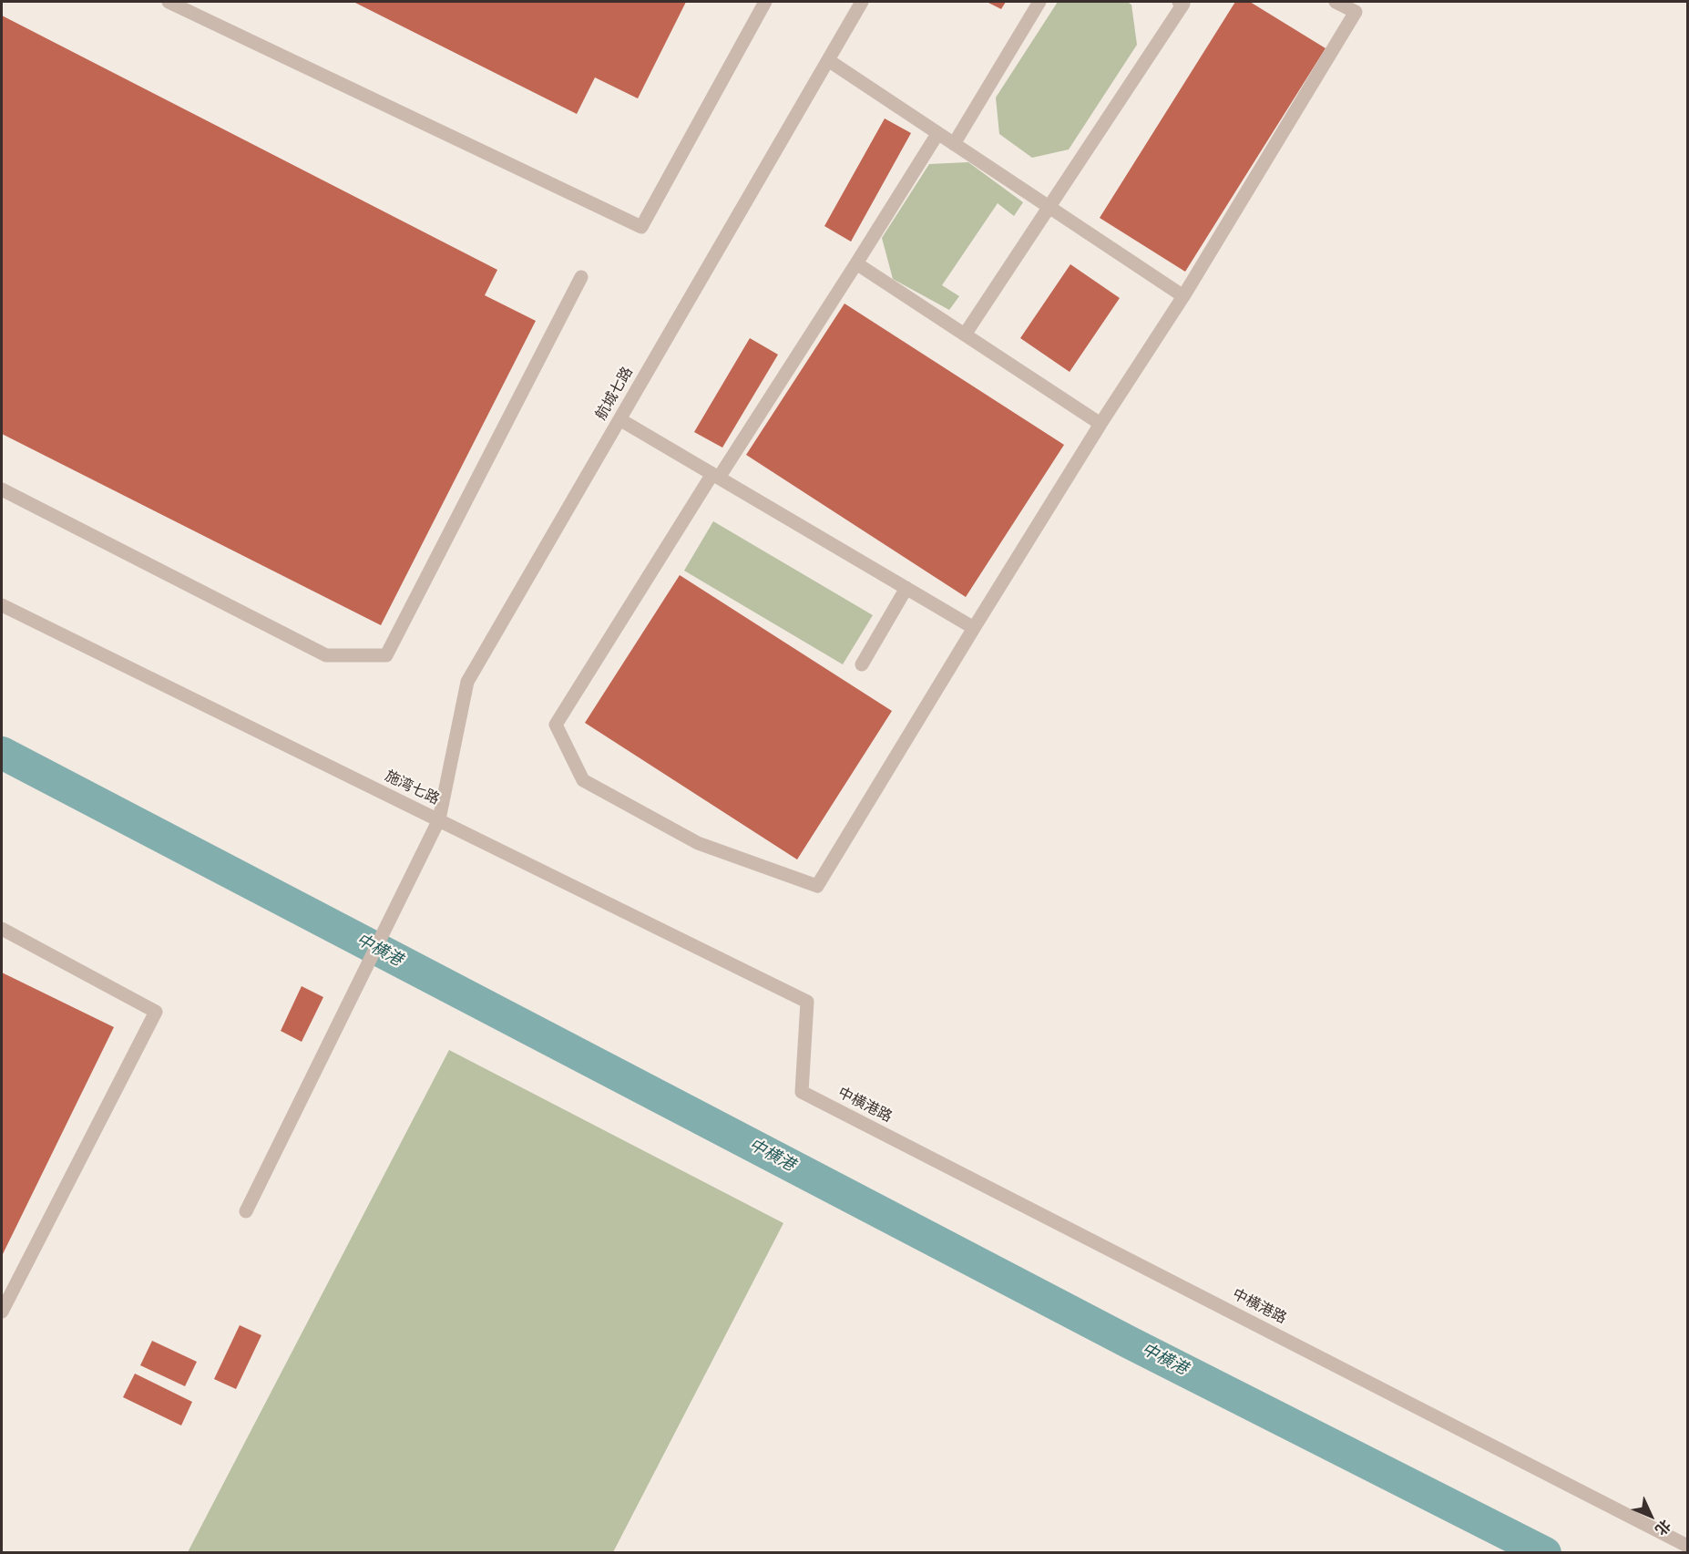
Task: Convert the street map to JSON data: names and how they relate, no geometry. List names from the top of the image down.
{
  "streets": {
    "street": ["航城七路", "施湾七路", "中横港路"]
  },
  "crossings": [
    ["航城七路", "施湾七路"],
    ["施湾七路", "中横港路"]
  ],
  "water": ["中横港"],
  "north": "bottom right"
}
